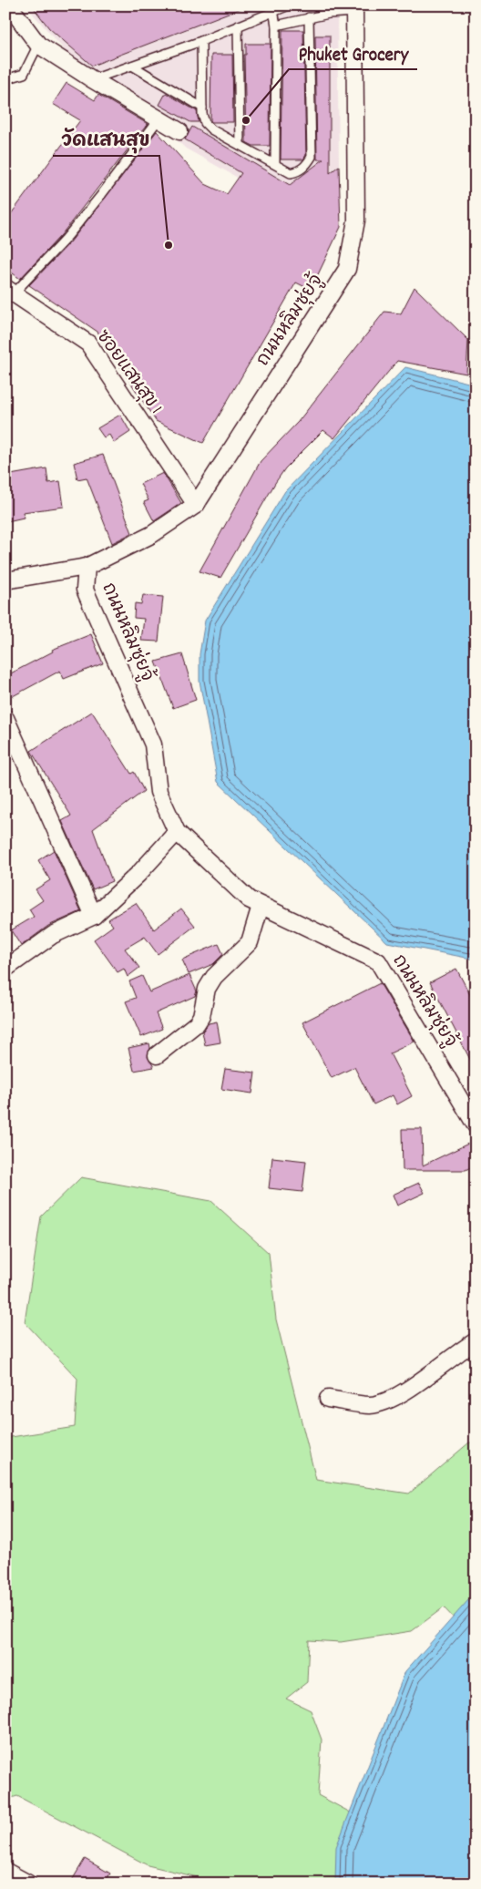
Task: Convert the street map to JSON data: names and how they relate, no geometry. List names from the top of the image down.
{
  "streets": {
    "street": ["ถนนหลิมซุ่ยจู้", "ซอยแสนสุข 1"]
  },
  "crossings": [
    ["ถนนหลิมซุ่ยจู้", "ซอยแสนสุข 1"]
  ],
  "places": ["Phuket Grocery", "วัดแสนสุข"]
}
